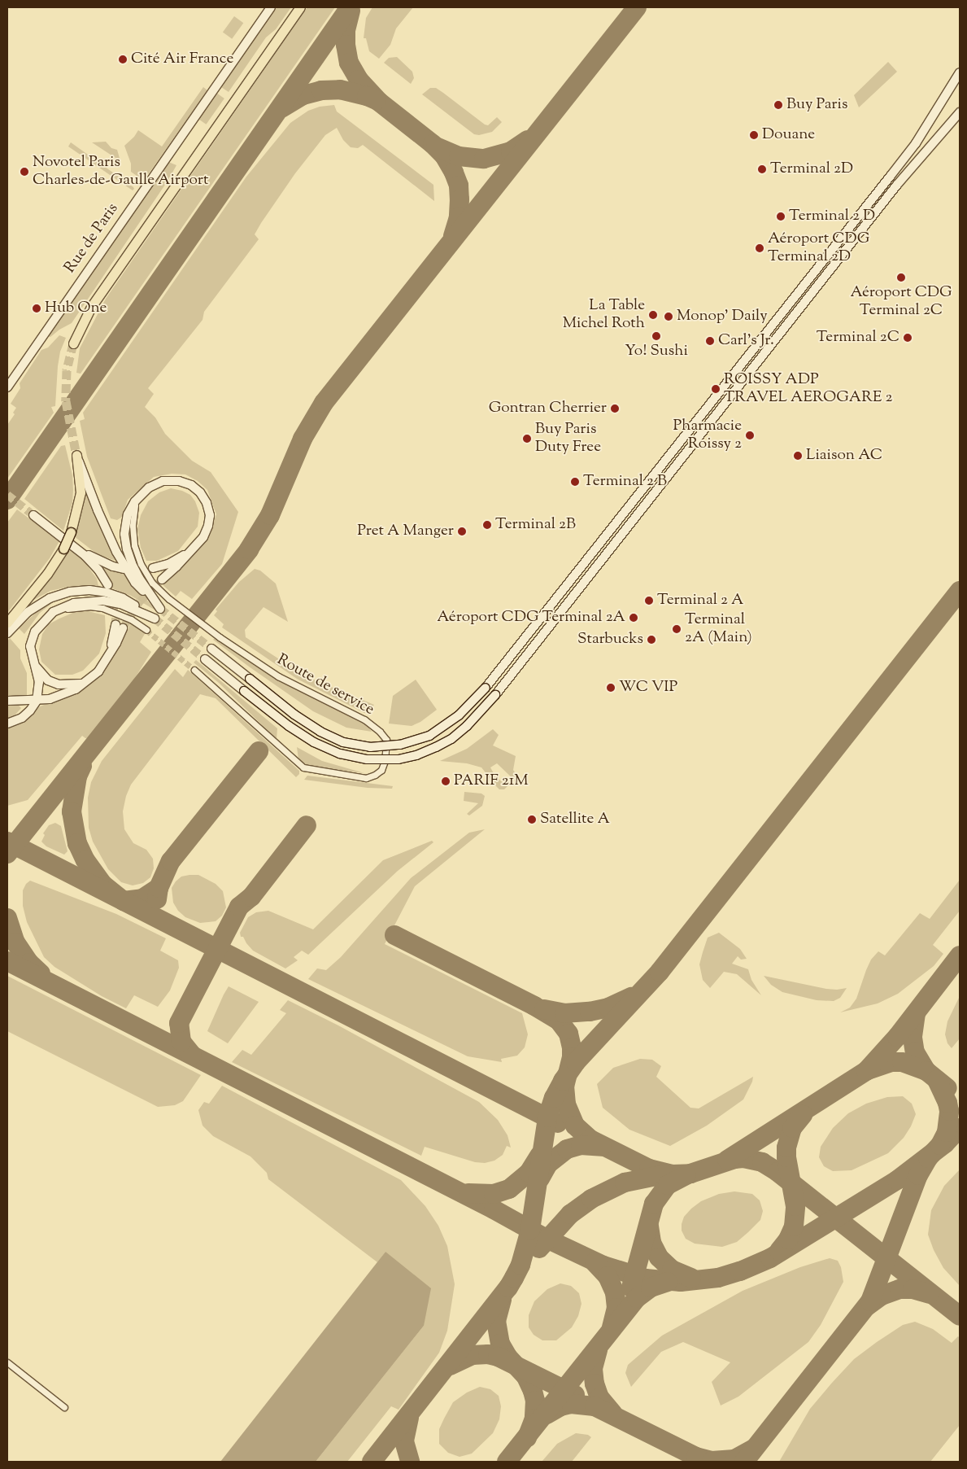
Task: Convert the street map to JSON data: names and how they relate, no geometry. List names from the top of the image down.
{
  "streets": {
    "main road": ["Rue de Paris"],
    "street": ["Route de service"]
  },
  "places": [
    "Cité Air France",
    "Buy Paris",
    "Douane",
    "Terminal 2D",
    "Novotel Paris Charles-de-Gaulle Airport",
    "Terminal 2 D",
    "Aéroport CDG Terminal 2D",
    "Aéroport CDG Terminal 2C",
    "Hub One",
    "La Table Michel Roth",
    "Monop' Daily",
    "Yo! Sushi",
    "Terminal 2C",
    "Carl's Jr.",
    "ROISSY ADP TRAVEL AEROGARE 2",
    "Gontran Cherrier",
    "Pharmacie Roissy 2",
    "Buy Paris Duty Free",
    "Liaison AC",
    "Terminal 2 B",
    "Terminal 2B",
    "Pret A Manger",
    "Terminal 2 A",
    "Aéroport CDG Terminal 2A",
    "Terminal 2A (Main)",
    "Starbucks",
    "WC VIP",
    "PARIF 21M",
    "Satellite A"
  ]
}
